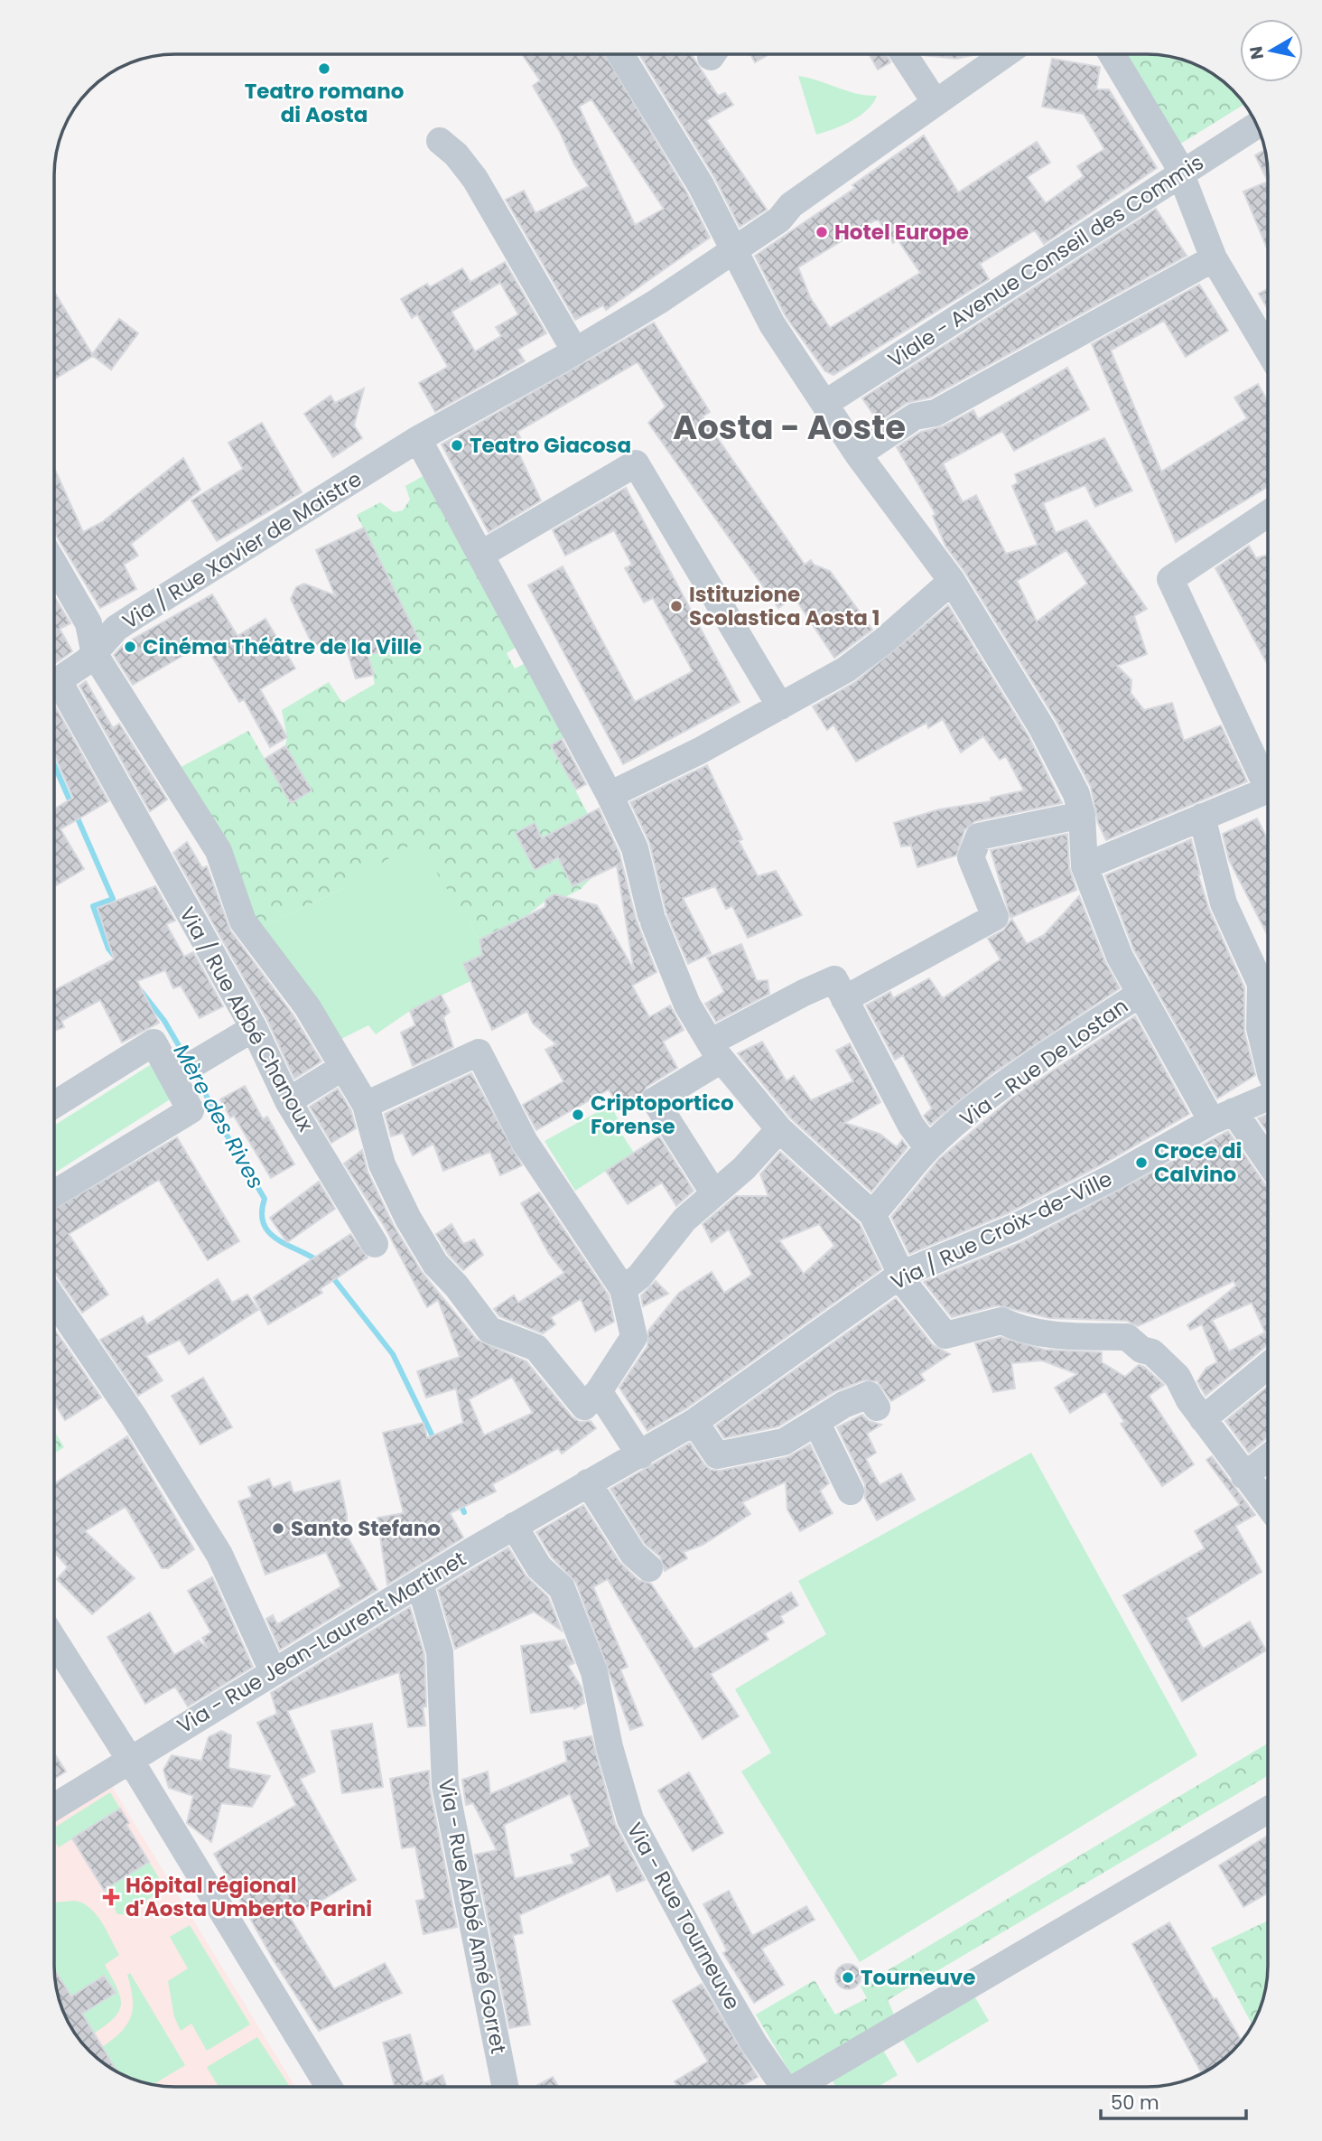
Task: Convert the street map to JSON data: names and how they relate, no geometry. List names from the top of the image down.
{
  "streets": {
    "street": [
      "Viale - Avenue Conseil des Commis",
      "Via / Rue Xavier de Maistre",
      "Via / Rue Abbé Chanoux",
      "Via - Rue De Lostan",
      "Via / Rue Croix-de-Ville",
      "Via - Rue Jean-Laurent Martinet",
      "Via - Rue Abbé Amé Gorret",
      "Via - Rue Tourneuve"
    ]
  },
  "crossings": [
    ["Via / Rue Croix-de-Ville", "Via - Rue Jean-Laurent Martinet"],
    ["Via - Rue Jean-Laurent Martinet", "Via - Rue Abbé Amé Gorret"],
    ["Via - Rue Jean-Laurent Martinet", "Via - Rue Tourneuve"]
  ],
  "districts": ["Aosta - Aoste"],
  "water": ["Mère des Rives"],
  "places": {
    "other": [
      "Teatro romano di Aosta",
      "Hotel Europe",
      "Teatro Giacosa",
      "Istituzione Scolastica Aosta 1",
      "Cinéma Théâtre de la Ville",
      "Criptoportico Forense",
      "Croce di Calvino",
      "Santo Stefano",
      "Tourneuve"
    ],
    "health": ["Hôpital régional d'Aosta Umberto Parini"]
  },
  "scale_bar": "50 m",
  "north": "left"
}
